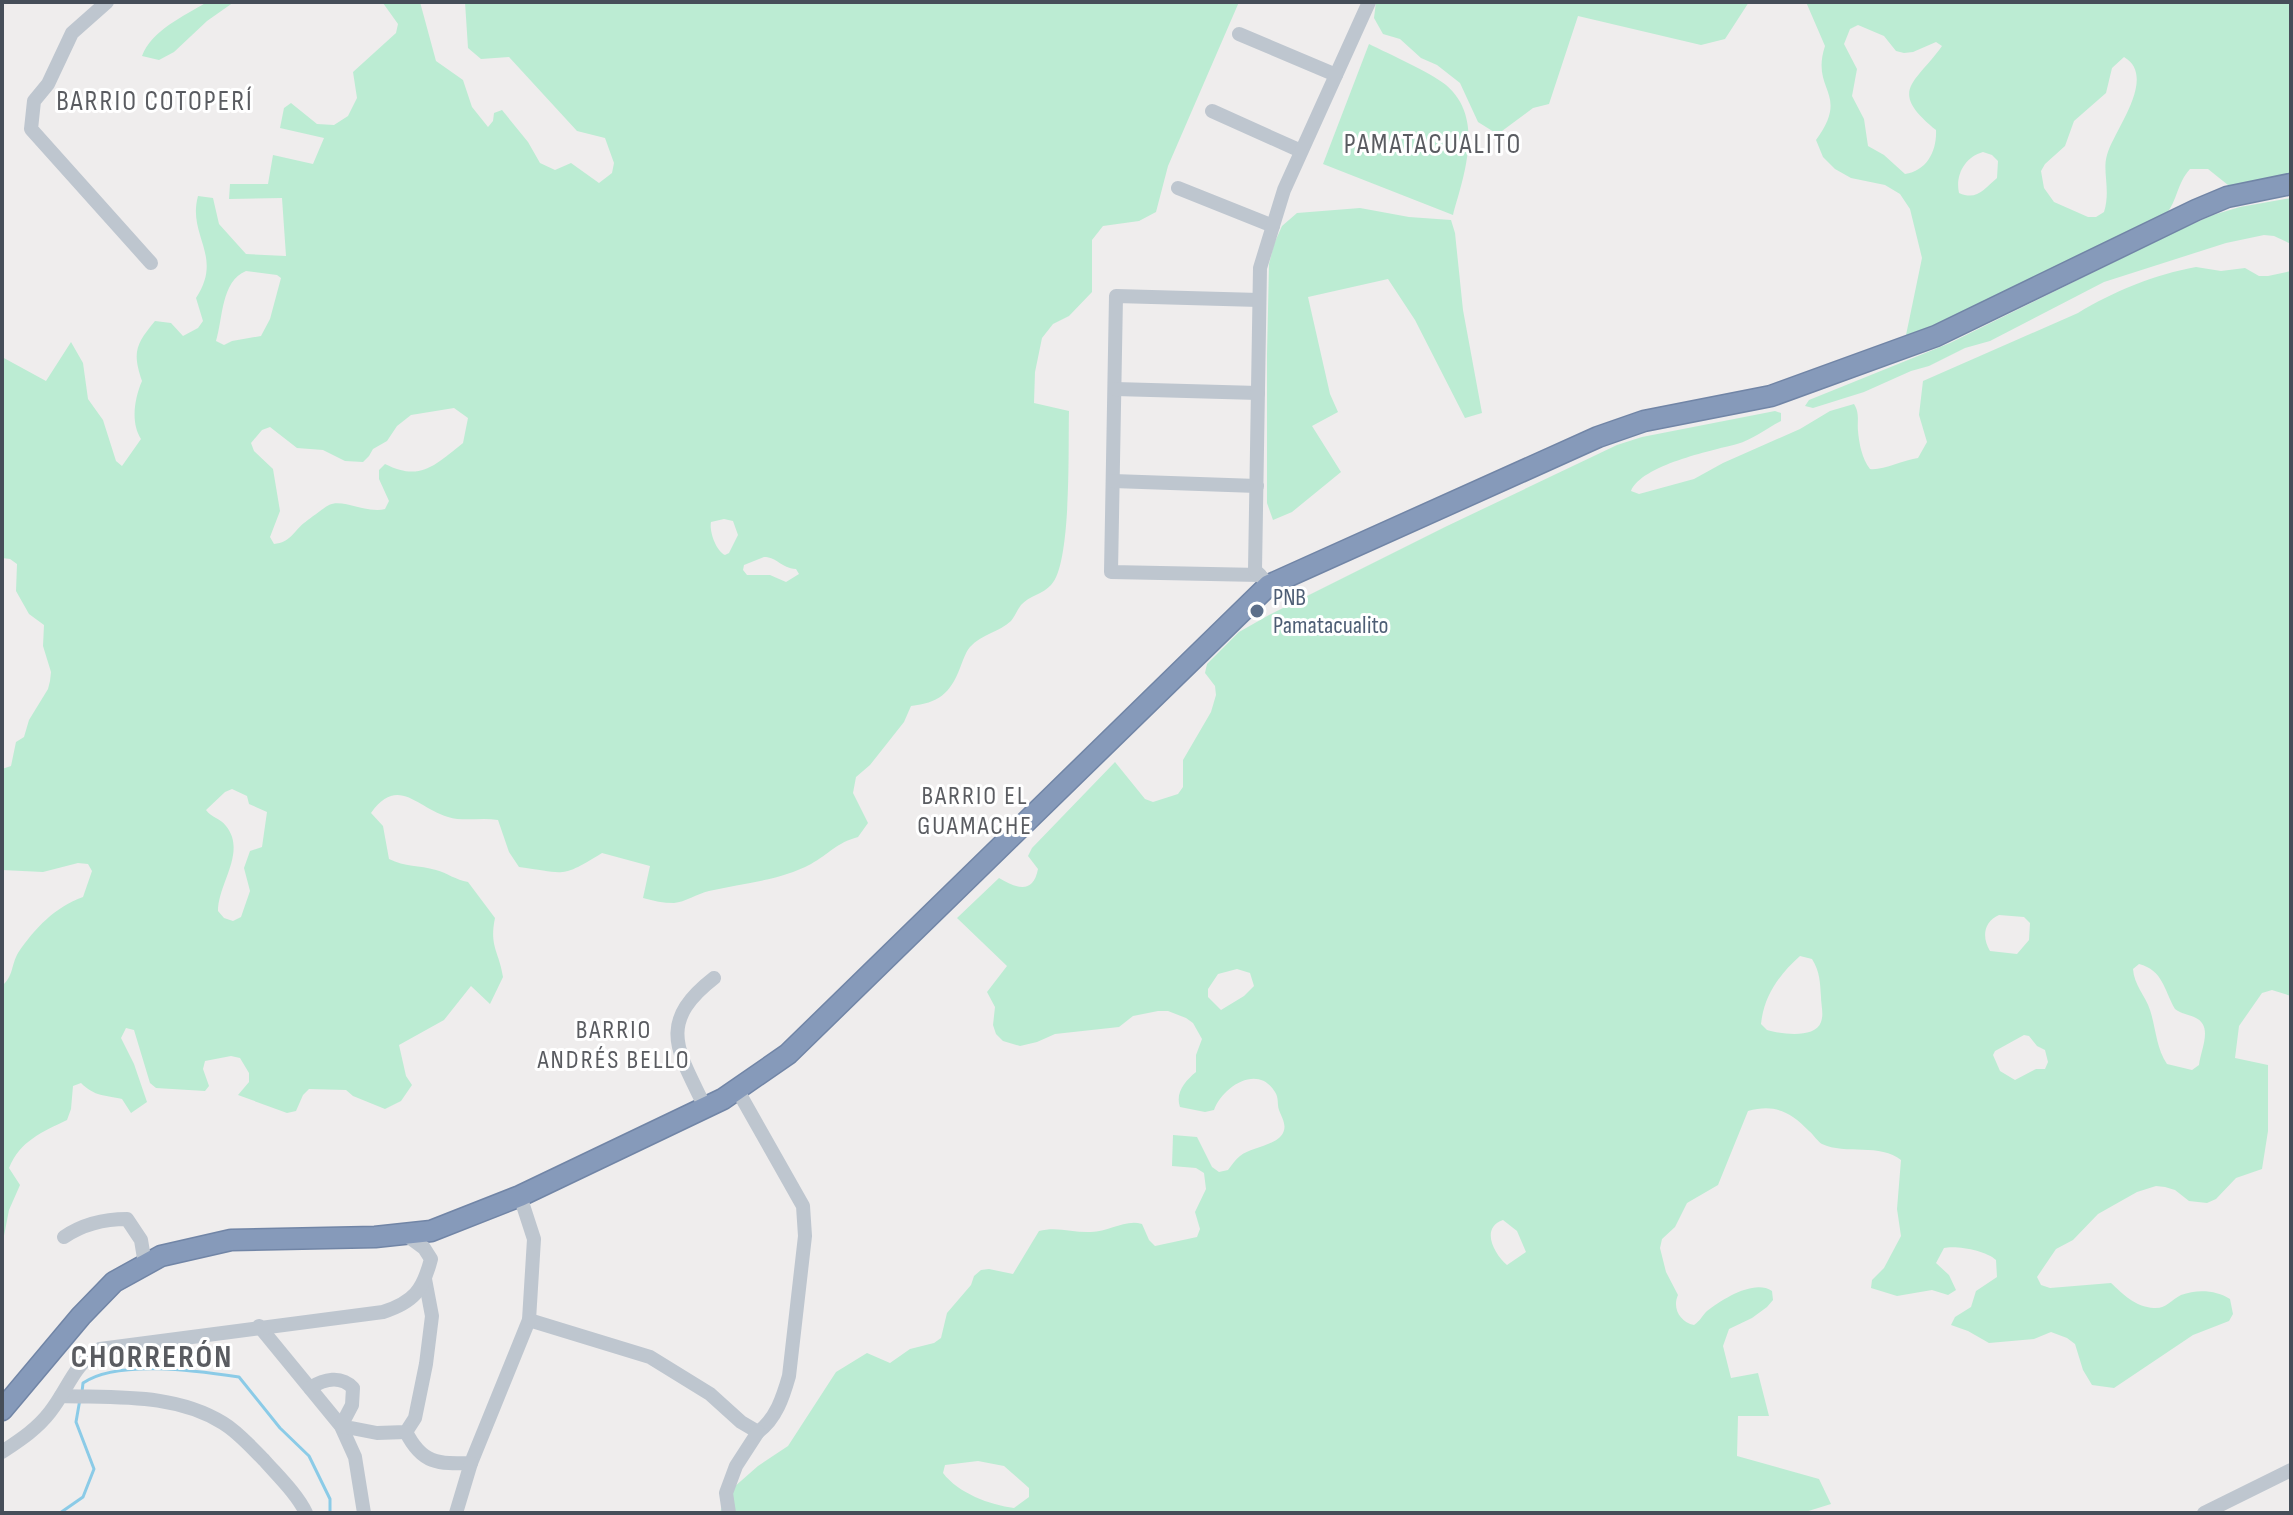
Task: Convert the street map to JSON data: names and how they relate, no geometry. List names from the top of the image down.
{
  "districts": [
    "BARRIO COTOPERÍ",
    "PAMATACUALITO",
    "BARRIO EL GUAMACHE",
    "BARRIO ANDRÉS BELLO",
    "CHORRERÓN"
  ],
  "places": ["PNB Pamatacualito"]
}
